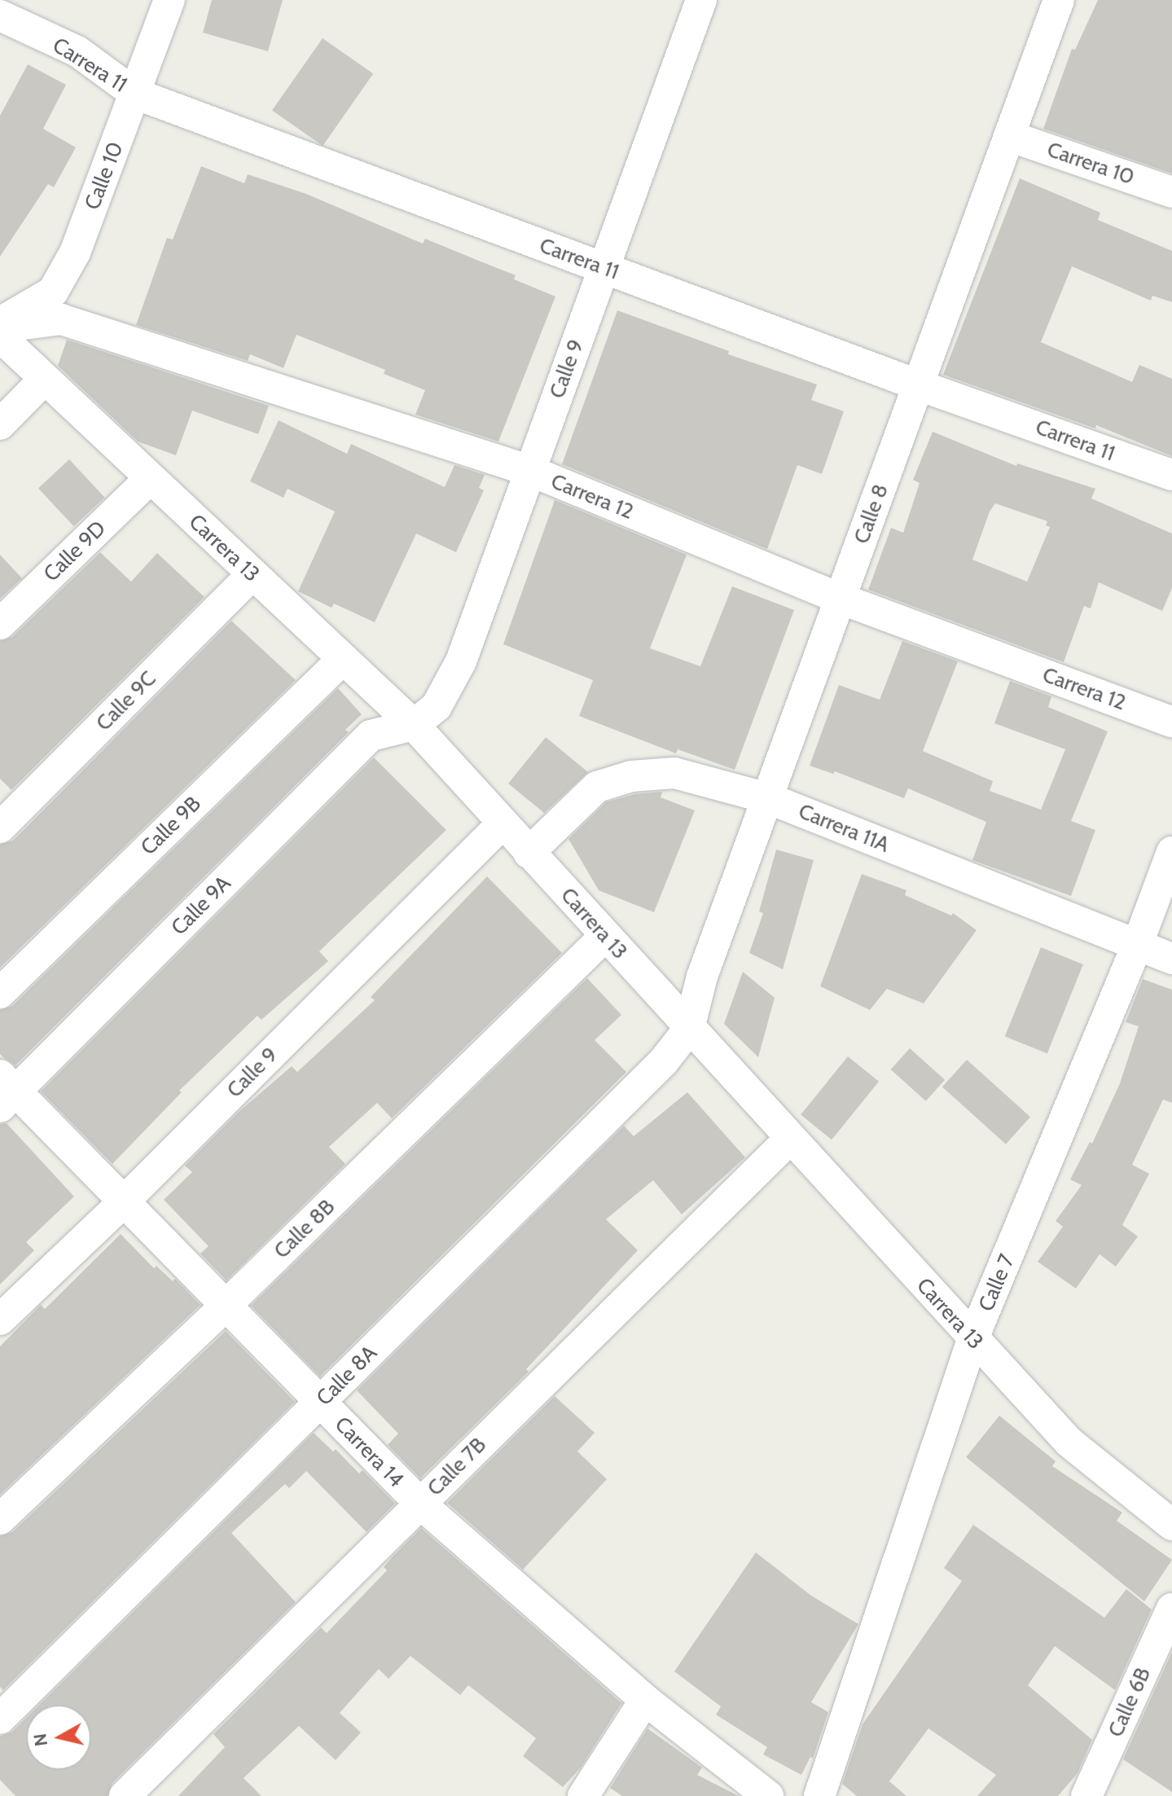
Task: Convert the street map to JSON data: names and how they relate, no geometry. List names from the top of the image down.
{
  "streets": {
    "street": [
      "Carrera 11",
      "Carrera 10",
      "Calle 10",
      "Calle 9",
      "Carrera 12",
      "Calle 8",
      "Carrera 13",
      "Calle 9D",
      "Calle 9C",
      "Calle 9B",
      "Carrera 11A",
      "Calle 9A",
      "Calle 8B",
      "Calle 7",
      "Calle 8A",
      "Carrera 14",
      "Calle 7B",
      "Calle 6B"
    ]
  },
  "crossings": [
    ["Carrera 11", "Calle 10"],
    ["Carrera 11", "Calle 9"],
    ["Carrera 11", "Calle 8"],
    ["Carrera 10", "Calle 8"],
    ["Calle 10", "Carrera 12"],
    ["Calle 9", "Carrera 12"],
    ["Calle 9", "Carrera 13"],
    ["Calle 9", "Calle 9A"],
    ["Calle 9", "Carrera 14"],
    ["Carrera 12", "Calle 8"],
    ["Calle 8", "Carrera 13"],
    ["Calle 8", "Carrera 11A"],
    ["Calle 8", "Calle 8A"],
    ["Carrera 13", "Calle 9D"],
    ["Carrera 13", "Calle 9C"],
    ["Carrera 13", "Calle 9B"],
    ["Carrera 13", "Carrera 11A"],
    ["Carrera 13", "Calle 9A"],
    ["Carrera 13", "Calle 8B"],
    ["Carrera 13", "Calle 7"],
    ["Carrera 13", "Calle 8A"],
    ["Carrera 13", "Calle 7B"],
    ["Carrera 11A", "Calle 7"],
    ["Calle 9A", "Carrera 14"],
    ["Calle 8B", "Carrera 14"],
    ["Calle 8A", "Carrera 14"],
    ["Carrera 14", "Calle 7B"]
  ],
  "north": "left"
}
